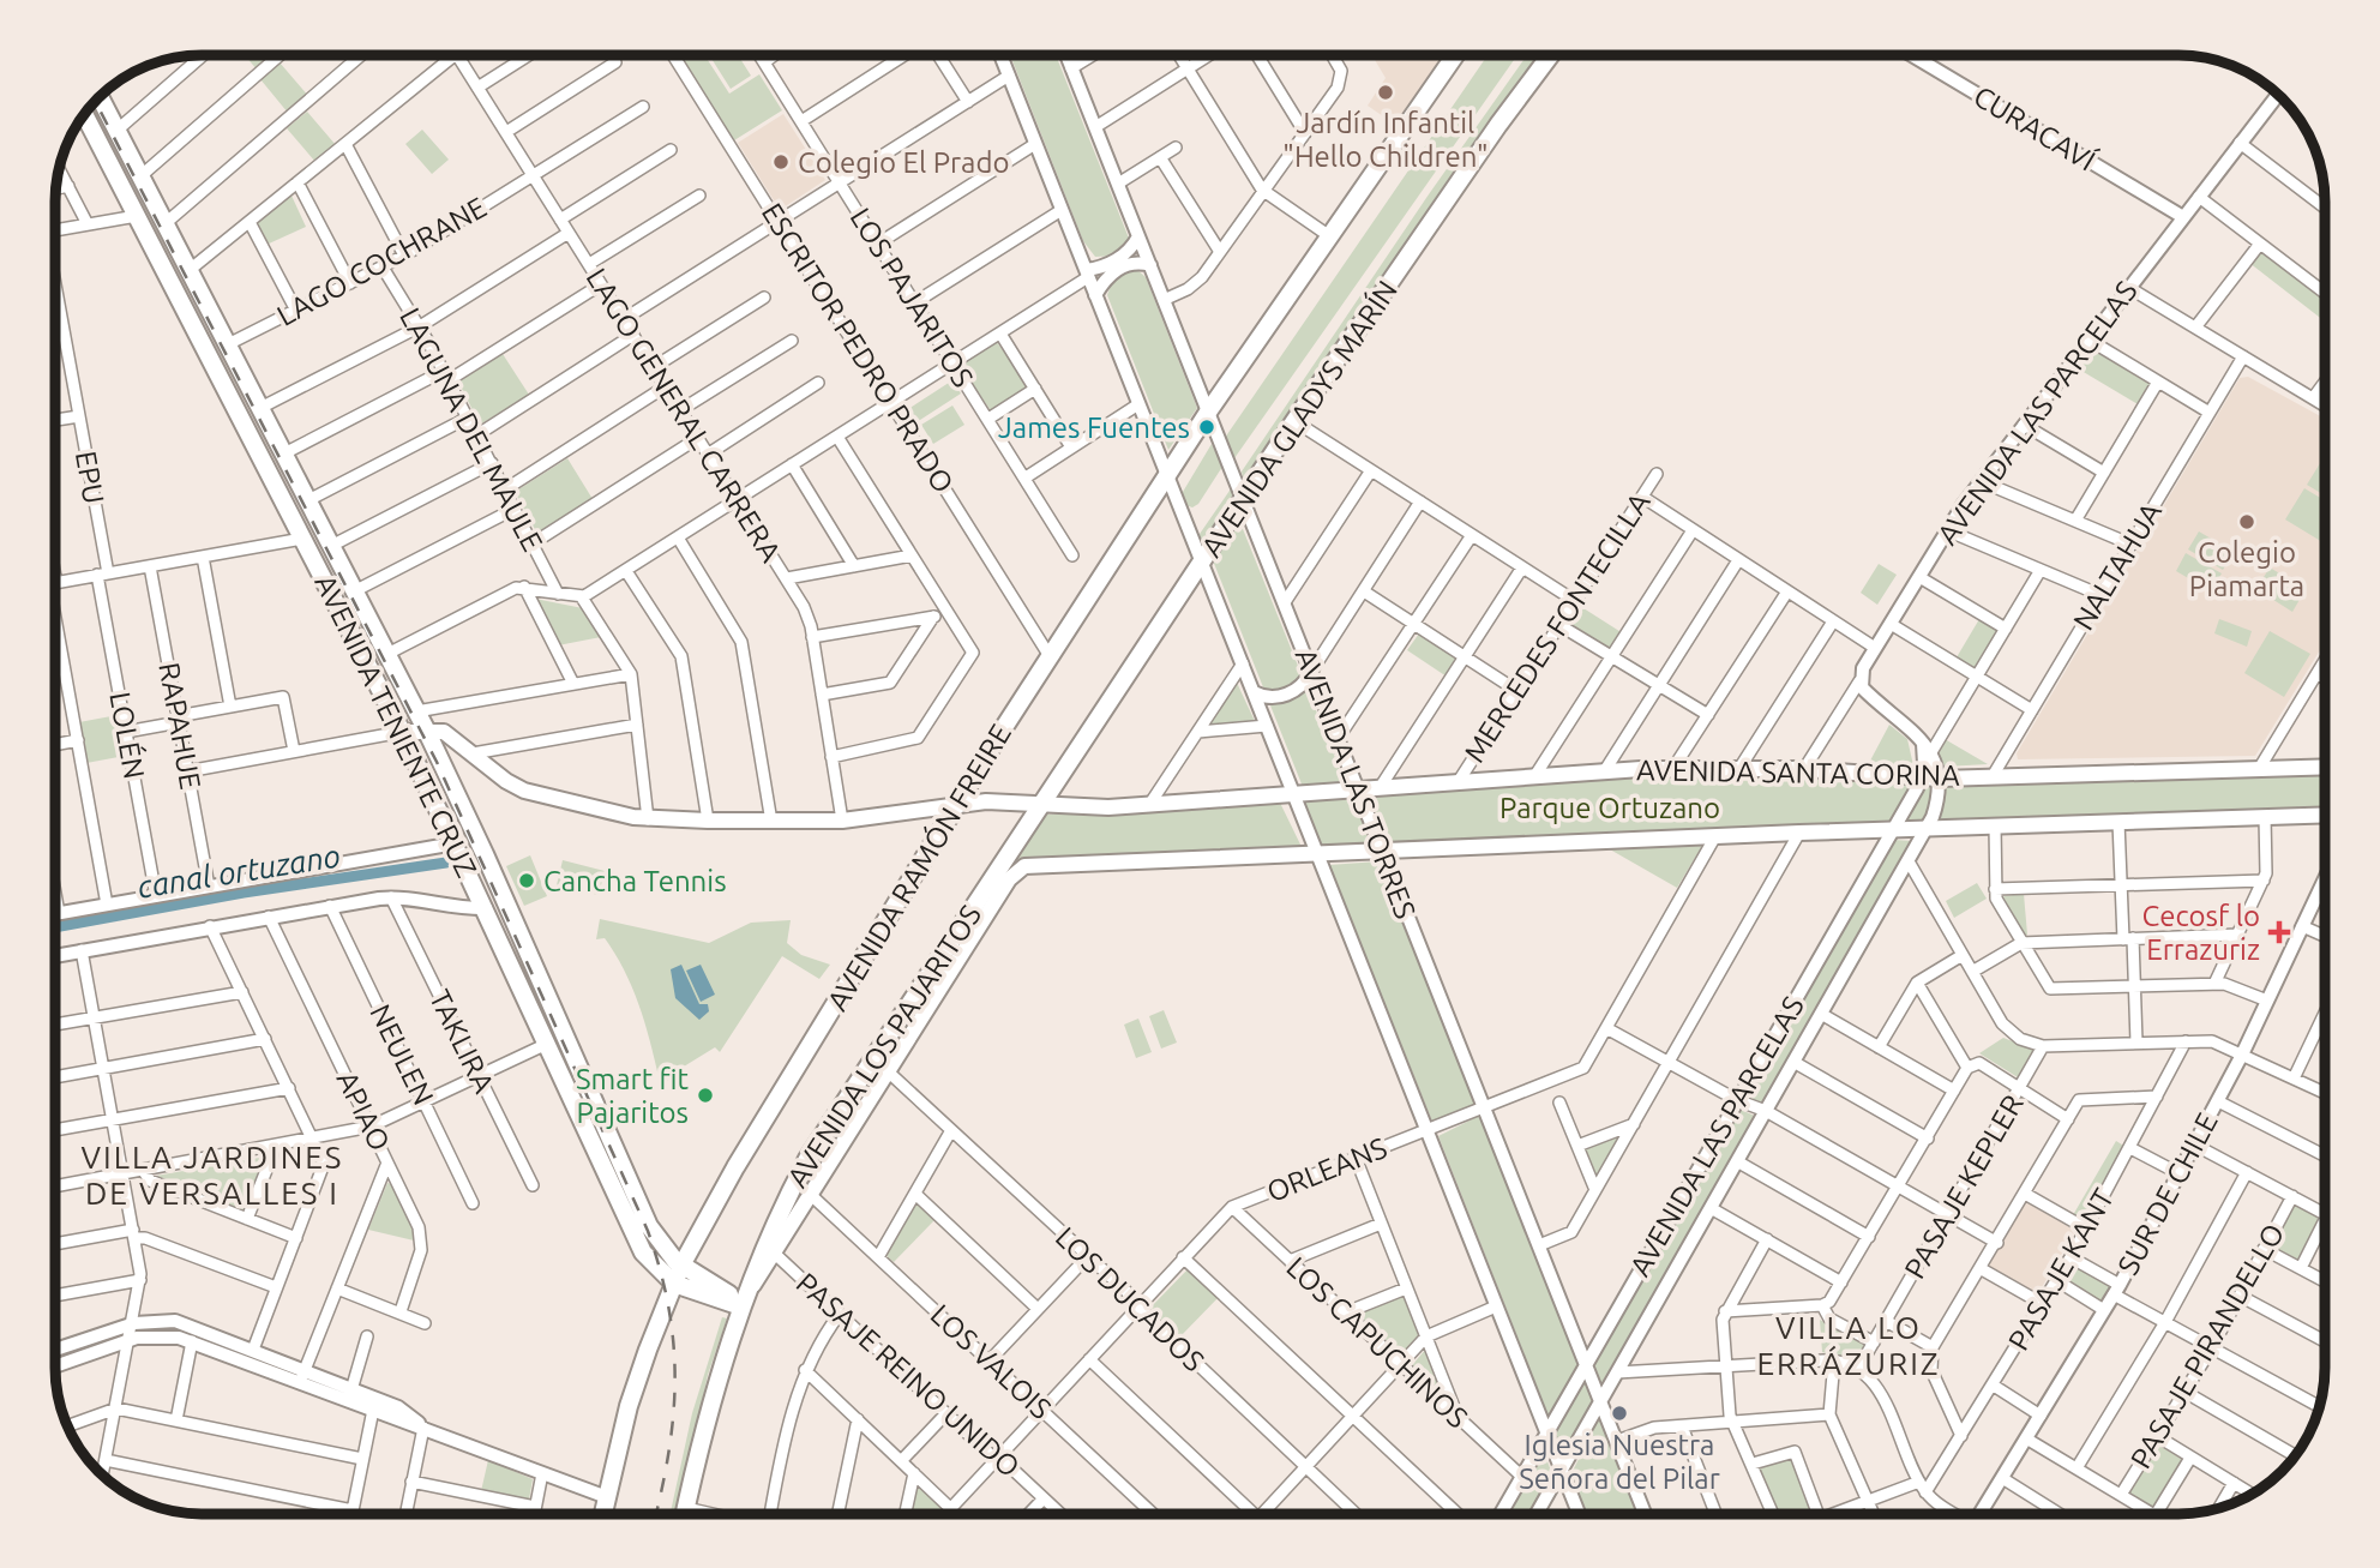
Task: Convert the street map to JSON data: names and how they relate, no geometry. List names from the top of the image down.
{
  "streets": {
    "main road": [
      "AVENIDA GLADYS MARÍN",
      "AVENIDA TENIENTE CRUZ",
      "AVENIDA SANTA CORINA",
      "AVENIDA RAMÓN FREIRE",
      "AVENIDA LOS PAJARITOS"
    ],
    "street": [
      "CURACAVÍ",
      "LAGO COCHRANE",
      "LOS PAJARITOS",
      "ESCRITOR PEDRO PRADO",
      "AVENIDA LAS PARCELAS",
      "LAGO GENERAL CARRERA",
      "LAGUNA DEL MAULE",
      "EPU",
      "NALTAHUA",
      "MERCEDES FONTECILLA",
      "RAPAHUE",
      "LOLÉN",
      "AVENIDA LAS TORRES",
      "TAKLIRA",
      "NEULEN",
      "APIAO",
      "ORLEANS",
      "PASAJE KEPLER",
      "SUR DE CHILE",
      "PASAJE KANT",
      "LOS DUCADOS",
      "LOS CAPUCHINOS",
      "PASAJE PIRANDELLO",
      "LOS VALOIS",
      "PASAJE REINO UNIDO"
    ]
  },
  "crossings": [
    ["CURACAVÍ", "AVENIDA LAS PARCELAS"],
    ["LAGO COCHRANE", "LAGO GENERAL CARRERA"],
    ["LAGO COCHRANE", "LAGUNA DEL MAULE"],
    ["LAGO COCHRANE", "AVENIDA TENIENTE CRUZ"],
    ["ESCRITOR PEDRO PRADO", "AVENIDA RAMÓN FREIRE"],
    ["AVENIDA LAS PARCELAS", "AVENIDA SANTA CORINA"],
    ["AVENIDA LAS PARCELAS", "AVENIDA LAS TORRES"],
    ["AVENIDA LAS PARCELAS", "LOS CAPUCHINOS"],
    ["LAGO GENERAL CARRERA", "AVENIDA SANTA CORINA"],
    ["AVENIDA GLADYS MARÍN", "AVENIDA SANTA CORINA"],
    ["AVENIDA GLADYS MARÍN", "AVENIDA LAS TORRES"],
    ["AVENIDA GLADYS MARÍN", "AVENIDA LOS PAJARITOS"],
    ["EPU", "LOLÉN"],
    ["NALTAHUA", "AVENIDA SANTA CORINA"],
    ["MERCEDES FONTECILLA", "AVENIDA SANTA CORINA"],
    ["AVENIDA TENIENTE CRUZ", "AVENIDA SANTA CORINA"],
    ["AVENIDA TENIENTE CRUZ", "AVENIDA RAMÓN FREIRE"],
    ["AVENIDA TENIENTE CRUZ", "AVENIDA LOS PAJARITOS"],
    ["AVENIDA SANTA CORINA", "AVENIDA LAS TORRES"],
    ["AVENIDA SANTA CORINA", "AVENIDA RAMÓN FREIRE"],
    ["AVENIDA SANTA CORINA", "AVENIDA LOS PAJARITOS"],
    ["AVENIDA SANTA CORINA", "ORLEANS"],
    ["AVENIDA LAS TORRES", "AVENIDA RAMÓN FREIRE"],
    ["AVENIDA LAS TORRES", "ORLEANS"],
    ["AVENIDA LOS PAJARITOS", "LOS DUCADOS"],
    ["AVENIDA LOS PAJARITOS", "LOS VALOIS"],
    ["AVENIDA LOS PAJARITOS", "PASAJE REINO UNIDO"],
    ["ORLEANS", "LOS DUCADOS"],
    ["ORLEANS", "LOS CAPUCHINOS"],
    ["ORLEANS", "LOS VALOIS"],
    ["ORLEANS", "PASAJE REINO UNIDO"]
  ],
  "districts": ["VILLA JARDINES DE VERSALLES I", "VILLA LO ERRÁZURIZ"],
  "water": ["canal ortuzano"],
  "parks": ["Parque Ortuzano"],
  "places": {
    "other": [
      "Jardín Infantil \"Hello Children\"",
      "Colegio El Prado",
      "James Fuentes",
      "Colegio Piamarta",
      "Cancha Tennis",
      "Smart fit Pajaritos",
      "Iglesia Nuestra Señora del Pilar"
    ],
    "health": ["Cecosf lo Errazuriz"]
  }
}
